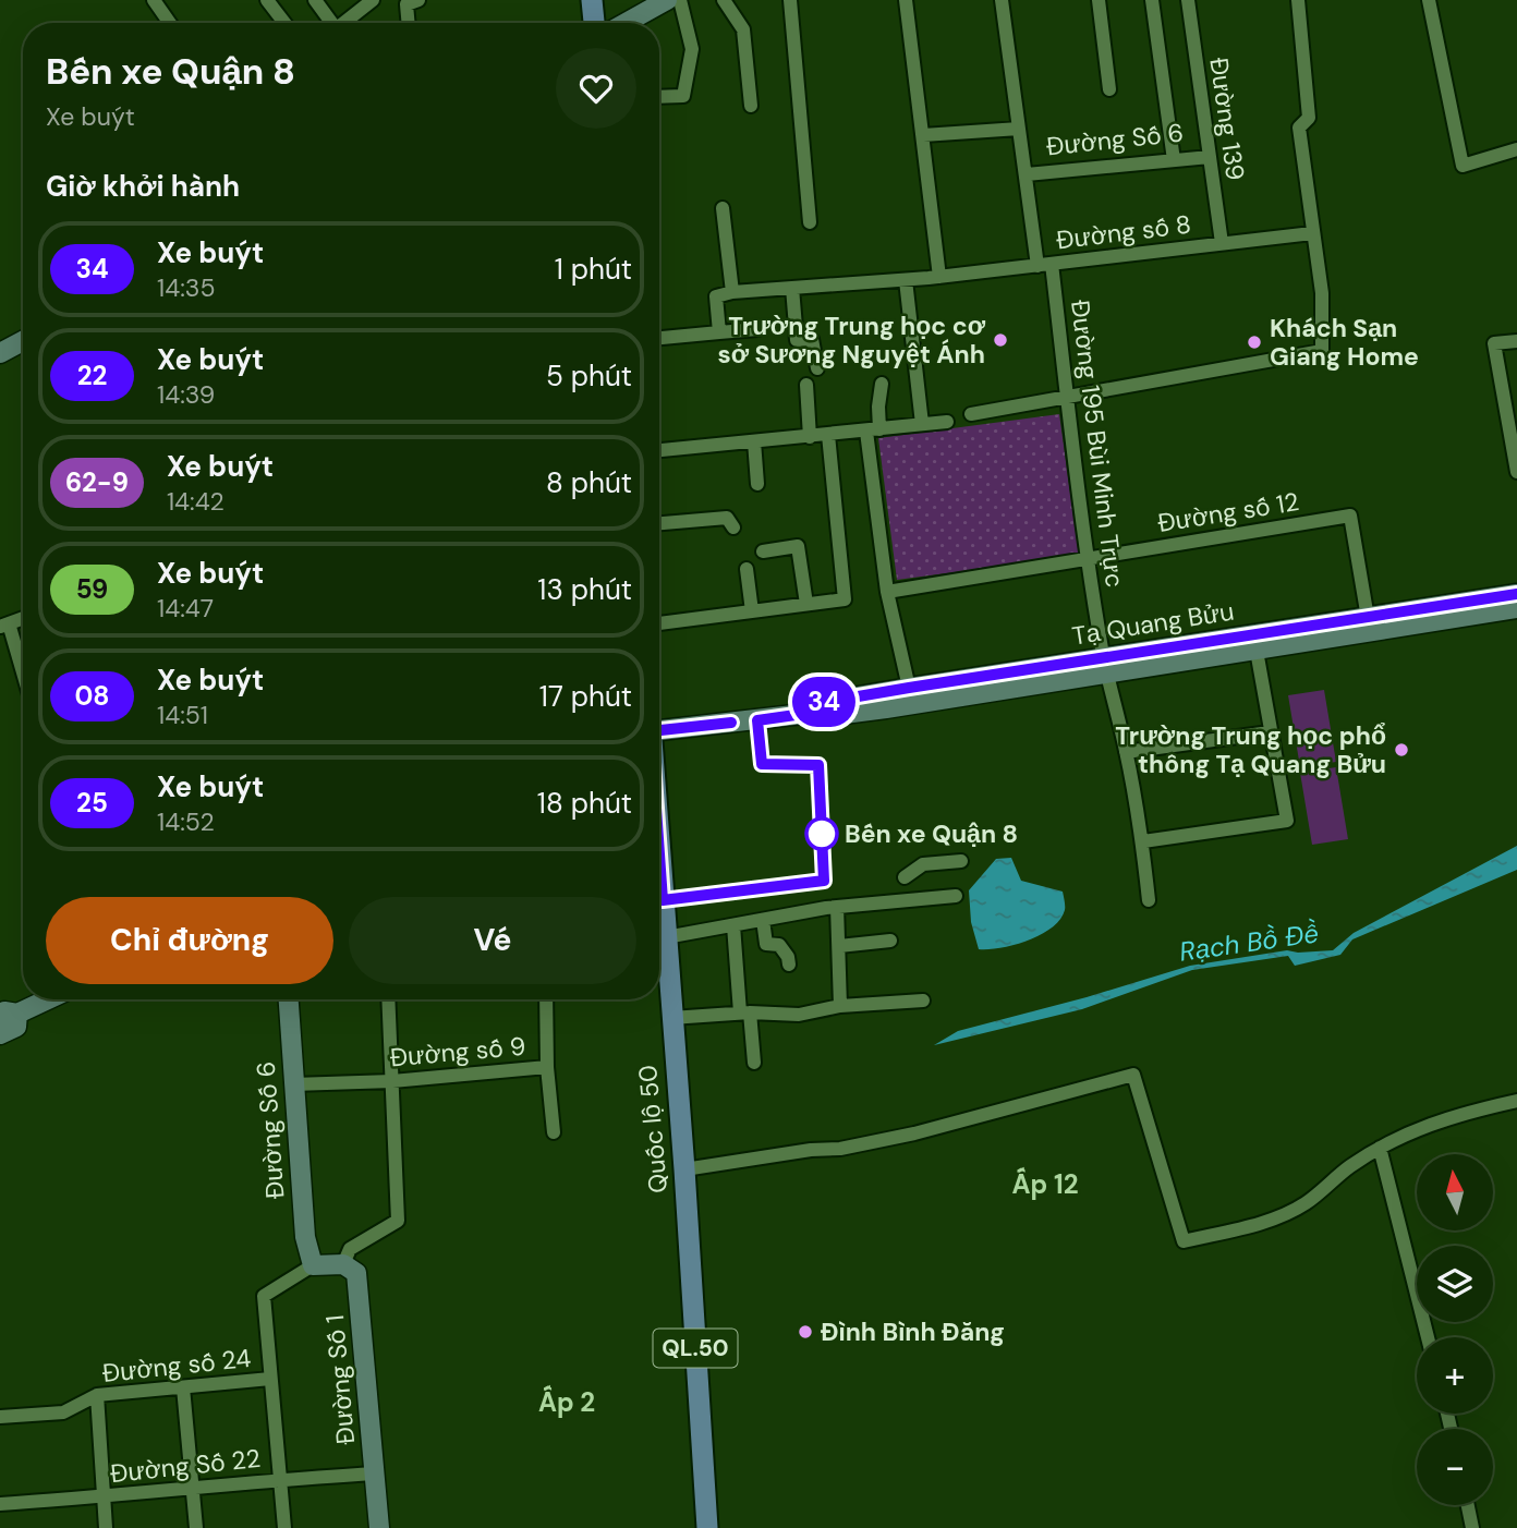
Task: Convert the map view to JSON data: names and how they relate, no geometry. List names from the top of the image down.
{
  "streets": {
    "main road": [
      "Đường Số 6",
      "Tạ Quang Bửu",
      "Quốc lộ 50",
      "QL.50",
      "Đường Số 1"
    ],
    "street": [
      "Đường 139",
      "Đường số 8",
      "Đường 195 Bùi Minh Trực",
      "Đường số 12",
      "Đường số 9",
      "Đường số 24",
      "Đường Số 22"
    ]
  },
  "crossings": [
    ["Đường 139", "Đường Số 6"],
    ["Đường 139", "Đường số 8"],
    ["Đường Số 6", "Đường 195 Bùi Minh Trực"],
    ["Đường Số 6", "Đường số 9"],
    ["Đường số 8", "Đường 195 Bùi Minh Trực"],
    ["Đường 195 Bùi Minh Trực", "Đường số 12"],
    ["Đường 195 Bùi Minh Trực", "Tạ Quang Bửu"],
    ["Đường số 12", "Tạ Quang Bửu"],
    ["Đường Số 1", "Đường Số 22"]
  ],
  "districts": ["Ấp 12", "Ấp 2"],
  "water": ["Rạch Bồ Đề"],
  "places": [
    "Trường Trung học cơ sở Sương Nguyệt Ánh",
    "Khách Sạn Giang Home",
    "Trường Trung học phổ thông Tạ Quang Bửu",
    "Bến xe Quận 8",
    "Đình Bình Đăng"
  ],
  "lines": ["bus line 34"],
  "north": "top",
  "page": {
    "on_map": "34",
    "heading": [
      ["Bến xe Quận 8", "Xe buýt"],
      "Giờ khởi hành"
    ],
    "list": [
      {
        "mark": "34",
        "name": "Xe buýt",
        "note": "14:35",
        "value": "1 phút"
      },
      {
        "mark": "22",
        "name": "Xe buýt",
        "note": "14:39",
        "value": "5 phút"
      },
      {
        "mark": "62-9",
        "name": "Xe buýt",
        "note": "14:42",
        "value": "8 phút"
      },
      {
        "mark": "59",
        "name": "Xe buýt",
        "note": "14:47",
        "value": "13 phút"
      },
      {
        "mark": "08",
        "name": "Xe buýt",
        "note": "14:51",
        "value": "17 phút"
      },
      {
        "mark": "25",
        "name": "Xe buýt",
        "note": "14:52",
        "value": "18 phút"
      }
    ],
    "buttons": ["Chỉ đường", "Vé"],
    "map_buttons": ["+", "−"]
  }
}
